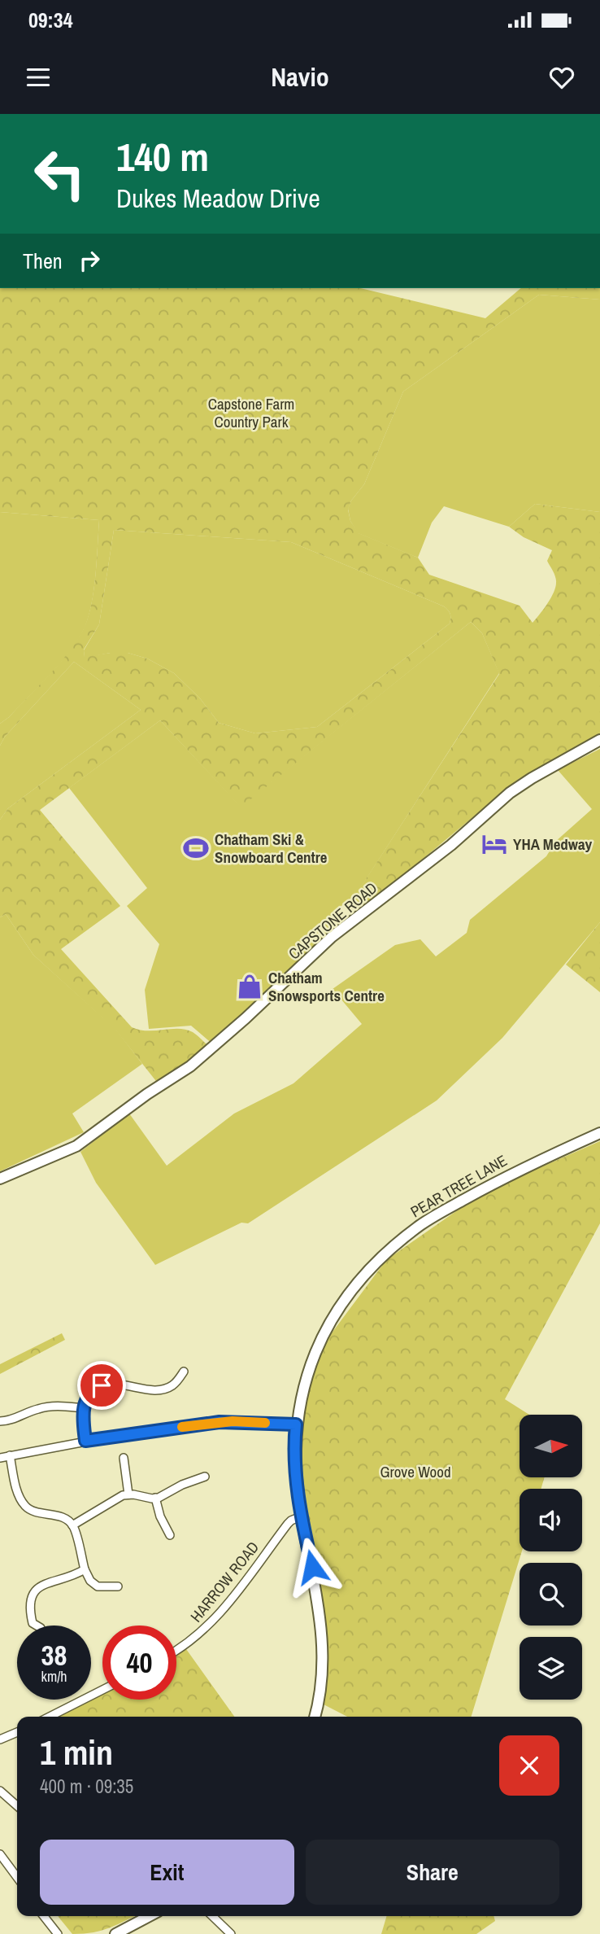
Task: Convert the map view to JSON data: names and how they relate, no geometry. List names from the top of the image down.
{
  "streets": {
    "street": ["CAPSTONE ROAD", "PEAR TREE LANE", "HARROW ROAD"]
  },
  "crossings": [
    ["PEAR TREE LANE", "HARROW ROAD"]
  ],
  "parks": ["Capstone Farm Country Park", "Grove Wood"],
  "places": {
    "hotel": ["YHA Medway"],
    "sports": ["Chatham Ski & Snowboard Centre"],
    "shop": ["Chatham Snowsports Centre"]
  },
  "north": "right",
  "page": {
    "status": "09:34",
    "header": "Navio",
    "turn": ["140 m", "Dukes Meadow Drive"],
    "then": "Then",
    "speed": "38 km/h",
    "limit": "40",
    "heading": ["1 min", "400 m · 09:35"],
    "buttons": ["Exit", "Share"]
  }
}
